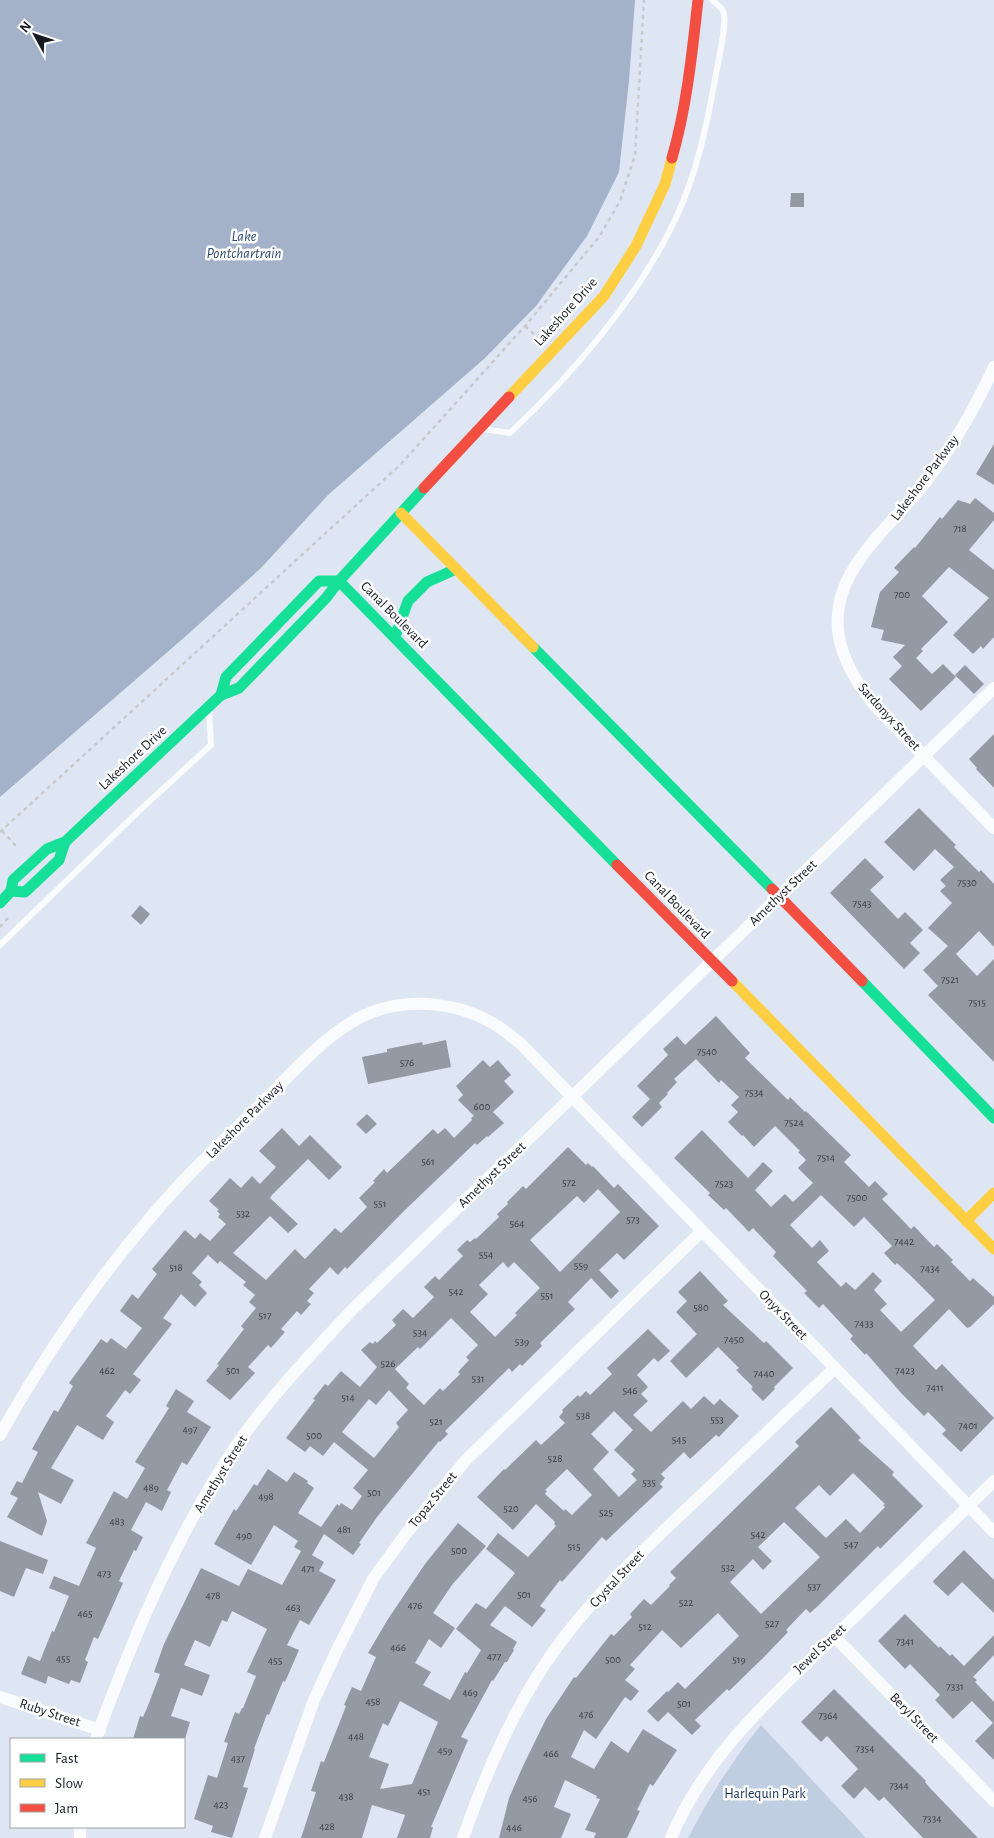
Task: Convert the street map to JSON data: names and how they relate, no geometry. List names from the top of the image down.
{
  "streets": {
    "street": [
      "Lakeshore Drive",
      "Lakeshore Parkway",
      "Canal Boulevard",
      "Sardonyx Street",
      "Amethyst Street",
      "Onyx Street",
      "Topaz Street",
      "Crystal Street",
      "Jewel Street",
      "Ruby Street",
      "Beryl Street"
    ]
  },
  "crossings": [
    ["Lakeshore Drive", "Canal Boulevard"],
    ["Lakeshore Parkway", "Sardonyx Street"],
    ["Lakeshore Parkway", "Amethyst Street"],
    ["Lakeshore Parkway", "Onyx Street"],
    ["Canal Boulevard", "Amethyst Street"],
    ["Sardonyx Street", "Amethyst Street"],
    ["Amethyst Street", "Onyx Street"],
    ["Amethyst Street", "Ruby Street"],
    ["Onyx Street", "Topaz Street"],
    ["Onyx Street", "Crystal Street"],
    ["Onyx Street", "Jewel Street"],
    ["Jewel Street", "Beryl Street"]
  ],
  "water": ["Lake Pontchartrain"],
  "parks": ["Harlequin Park"],
  "house_numbers": [
    "718",
    "700",
    "7530",
    "7543",
    "7521",
    "7515",
    "7540",
    "576",
    "7534",
    "600",
    "7524",
    "7514",
    "561",
    "572",
    "7523",
    "7500",
    "551",
    "532",
    "573",
    "564",
    "7442",
    "554",
    "559",
    "518",
    "7434",
    "542",
    "551",
    "580",
    "517",
    "7433",
    "534",
    "7450",
    "539",
    "526",
    "462",
    "501",
    "7423",
    "7440",
    "531",
    "7411",
    "546",
    "514",
    "538",
    "553",
    "521",
    "7401",
    "497",
    "500",
    "545",
    "528",
    "535",
    "489",
    "501",
    "498",
    "520",
    "525",
    "483",
    "481",
    "542",
    "490",
    "547",
    "515",
    "500",
    "532",
    "471",
    "473",
    "537",
    "501",
    "478",
    "522",
    "476",
    "463",
    "465",
    "527",
    "512",
    "7341",
    "466",
    "477",
    "455",
    "500",
    "519",
    "455",
    "7331",
    "469",
    "458",
    "501",
    "476",
    "7364",
    "448",
    "7354",
    "459",
    "466",
    "437",
    "7344",
    "451",
    "438",
    "456",
    "423",
    "7334",
    "428",
    "446"
  ],
  "legend": ["Fast", "Slow", "Jam"],
  "north": "top left"
}
